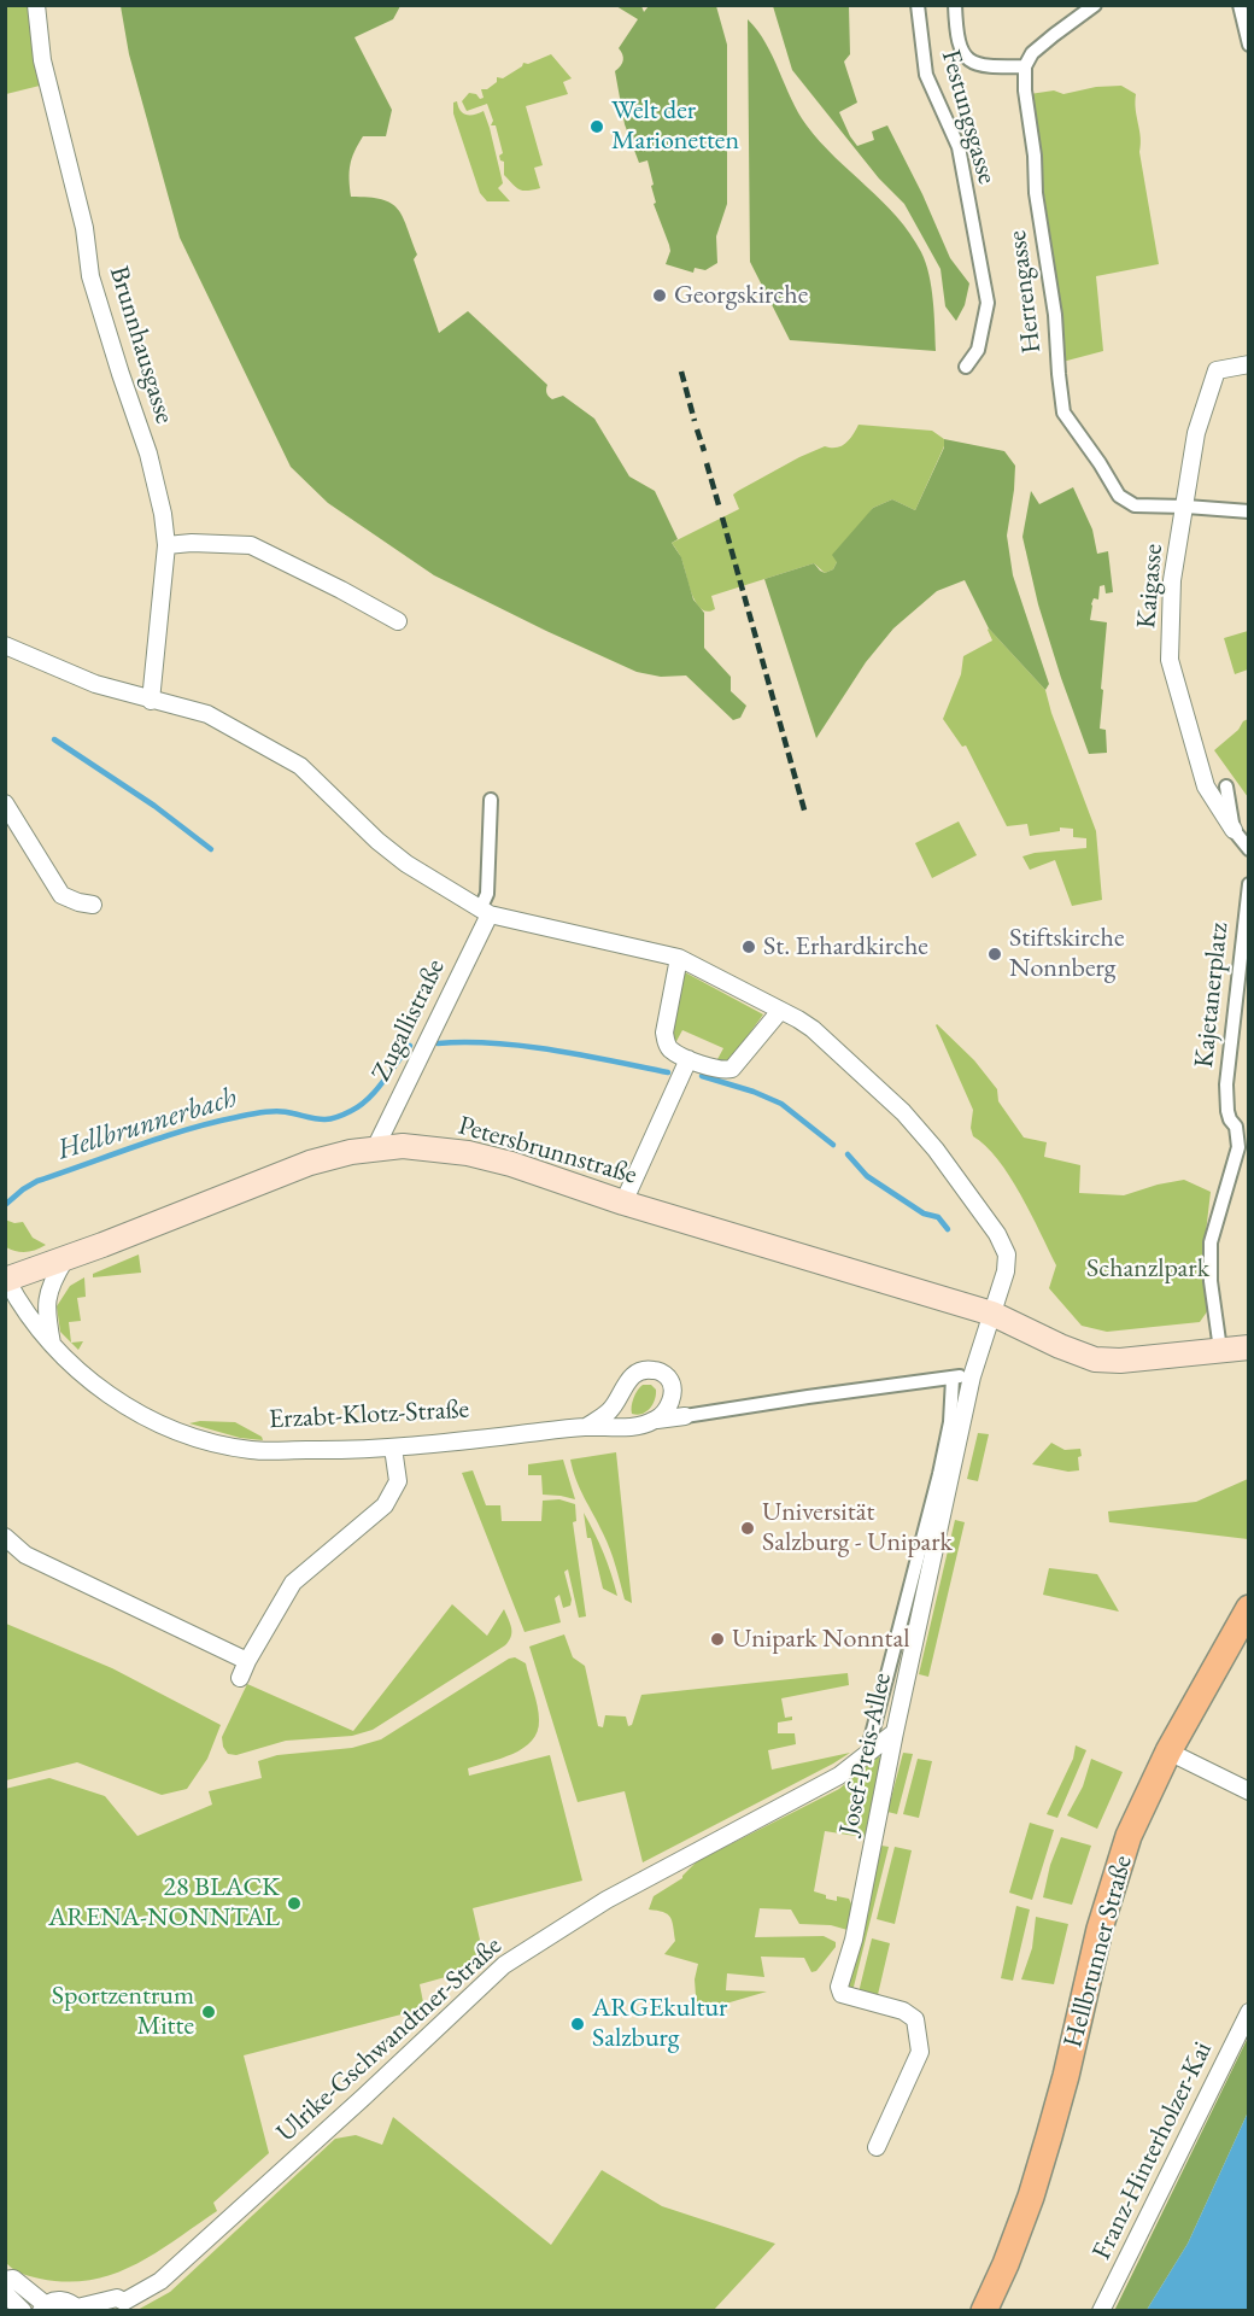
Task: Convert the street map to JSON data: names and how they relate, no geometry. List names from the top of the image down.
{
  "streets": {
    "main road": ["Petersbrunnstraße", "Hellbrunner Straße"],
    "street": [
      "Festungsgasse",
      "Herrengasse",
      "Brunnhausgasse",
      "Kaigasse",
      "Kajetanerplatz",
      "Zugallistraße",
      "Erzabt-Klotz-Straße",
      "Josef-Preis-Allee",
      "Ulrike-Gschwandtner-Straße",
      "Franz-Hinterholzer-Kai"
    ]
  },
  "crossings": [
    ["Herrengasse", "Kaigasse"],
    ["Brunnhausgasse", "Josef-Preis-Allee"],
    ["Kajetanerplatz", "Petersbrunnstraße"],
    ["Zugallistraße", "Petersbrunnstraße"],
    ["Zugallistraße", "Josef-Preis-Allee"],
    ["Petersbrunnstraße", "Erzabt-Klotz-Straße"],
    ["Petersbrunnstraße", "Josef-Preis-Allee"],
    ["Erzabt-Klotz-Straße", "Josef-Preis-Allee"],
    ["Josef-Preis-Allee", "Ulrike-Gschwandtner-Straße"]
  ],
  "water": ["Hellbrunnerbach"],
  "parks": ["Schanzlpark"],
  "places": [
    "Welt der Marionetten",
    "Georgskirche",
    "St. Erhardkirche",
    "Stiftskirche Nonnberg",
    "Universität Salzburg - Unipark",
    "Unipark Nonntal",
    "28 BLACK ARENA-NONNTAL",
    "Sportzentrum Mitte",
    "ARGEkultur Salzburg"
  ]
}
